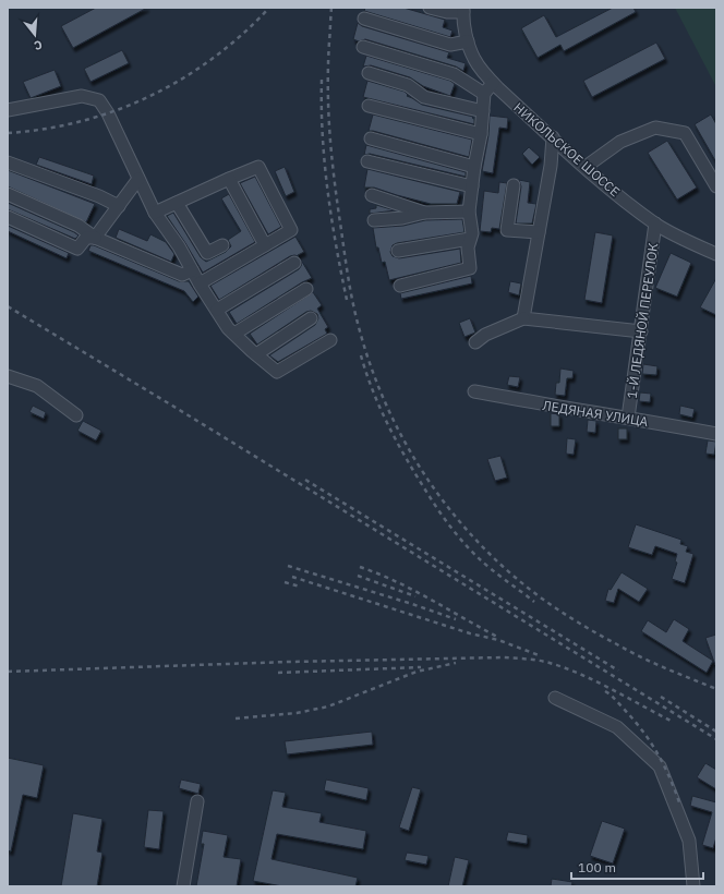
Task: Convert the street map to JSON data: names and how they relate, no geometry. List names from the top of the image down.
{
  "streets": {
    "street": ["НИКОЛЬСКОЕ ШОССЕ", "1-Й ЛЕДЯНОЙ ПЕРЕУЛОК", "ЛЕДЯНАЯ УЛИЦА"]
  },
  "crossings": [
    ["НИКОЛЬСКОЕ ШОССЕ", "1-Й ЛЕДЯНОЙ ПЕРЕУЛОК"],
    ["1-Й ЛЕДЯНОЙ ПЕРЕУЛОК", "ЛЕДЯНАЯ УЛИЦА"]
  ],
  "scale_bar": "100 m",
  "north": "bottom"
}
